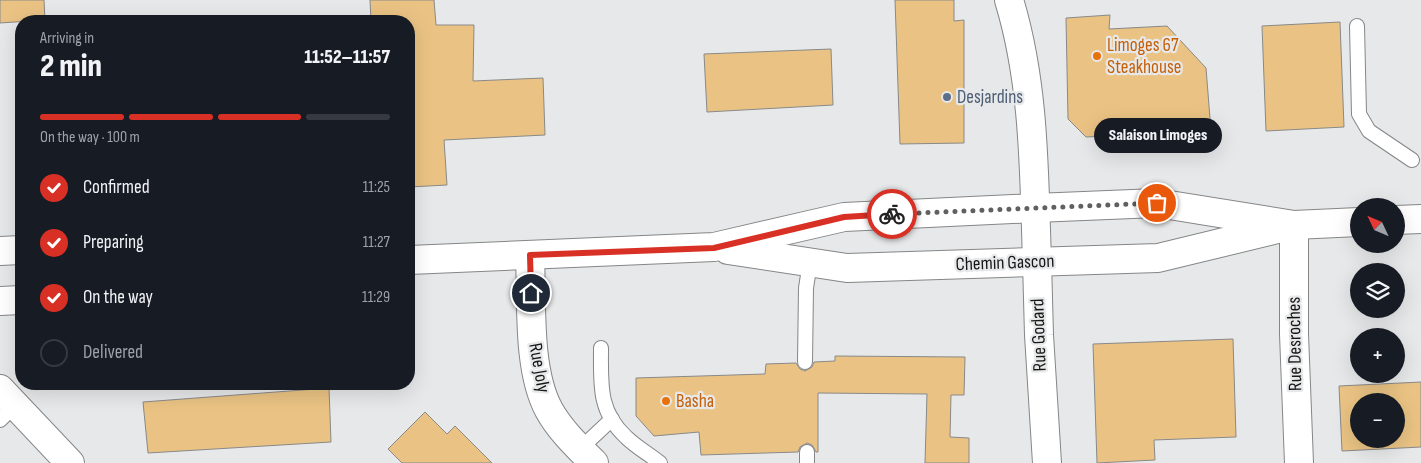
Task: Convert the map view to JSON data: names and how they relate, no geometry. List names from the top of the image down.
{
  "streets": {
    "main road": [
      "Chemin Gascon",
      "Rue Godard",
      "Rue Desroches",
      "Rue Joly"
    ]
  },
  "crossings": [
    ["Chemin Gascon", "Rue Godard"],
    ["Chemin Gascon", "Rue Desroches"],
    ["Chemin Gascon", "Rue Joly"]
  ],
  "places": [
    "Limoges 67 Steakhouse",
    "Desjardins",
    "Salaison Limoges",
    "Basha"
  ],
  "north": "top left",
  "page": {
    "heading": ["2 min", "Arriving in", "11:52–11:57"],
    "bar": "On the way · 100 m",
    "bubble": "Salaison Limoges",
    "list": [
      ["Confirmed", "11:25"],
      ["Preparing", "11:27"],
      ["On the way", "11:29"],
      "Delivered"
    ],
    "map_buttons": ["+", "−"]
  }
}
